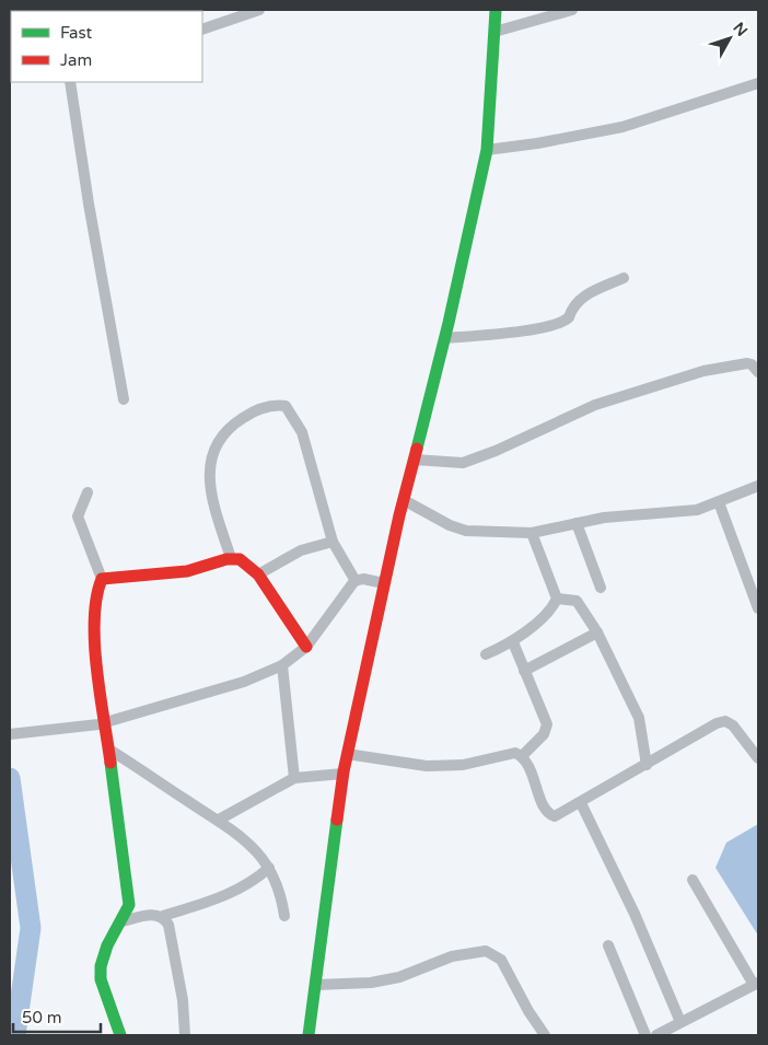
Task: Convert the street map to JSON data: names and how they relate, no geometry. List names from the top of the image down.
{
  "legend": ["Fast", "Jam"],
  "scale_bar": "50 m",
  "north": "top right"
}
